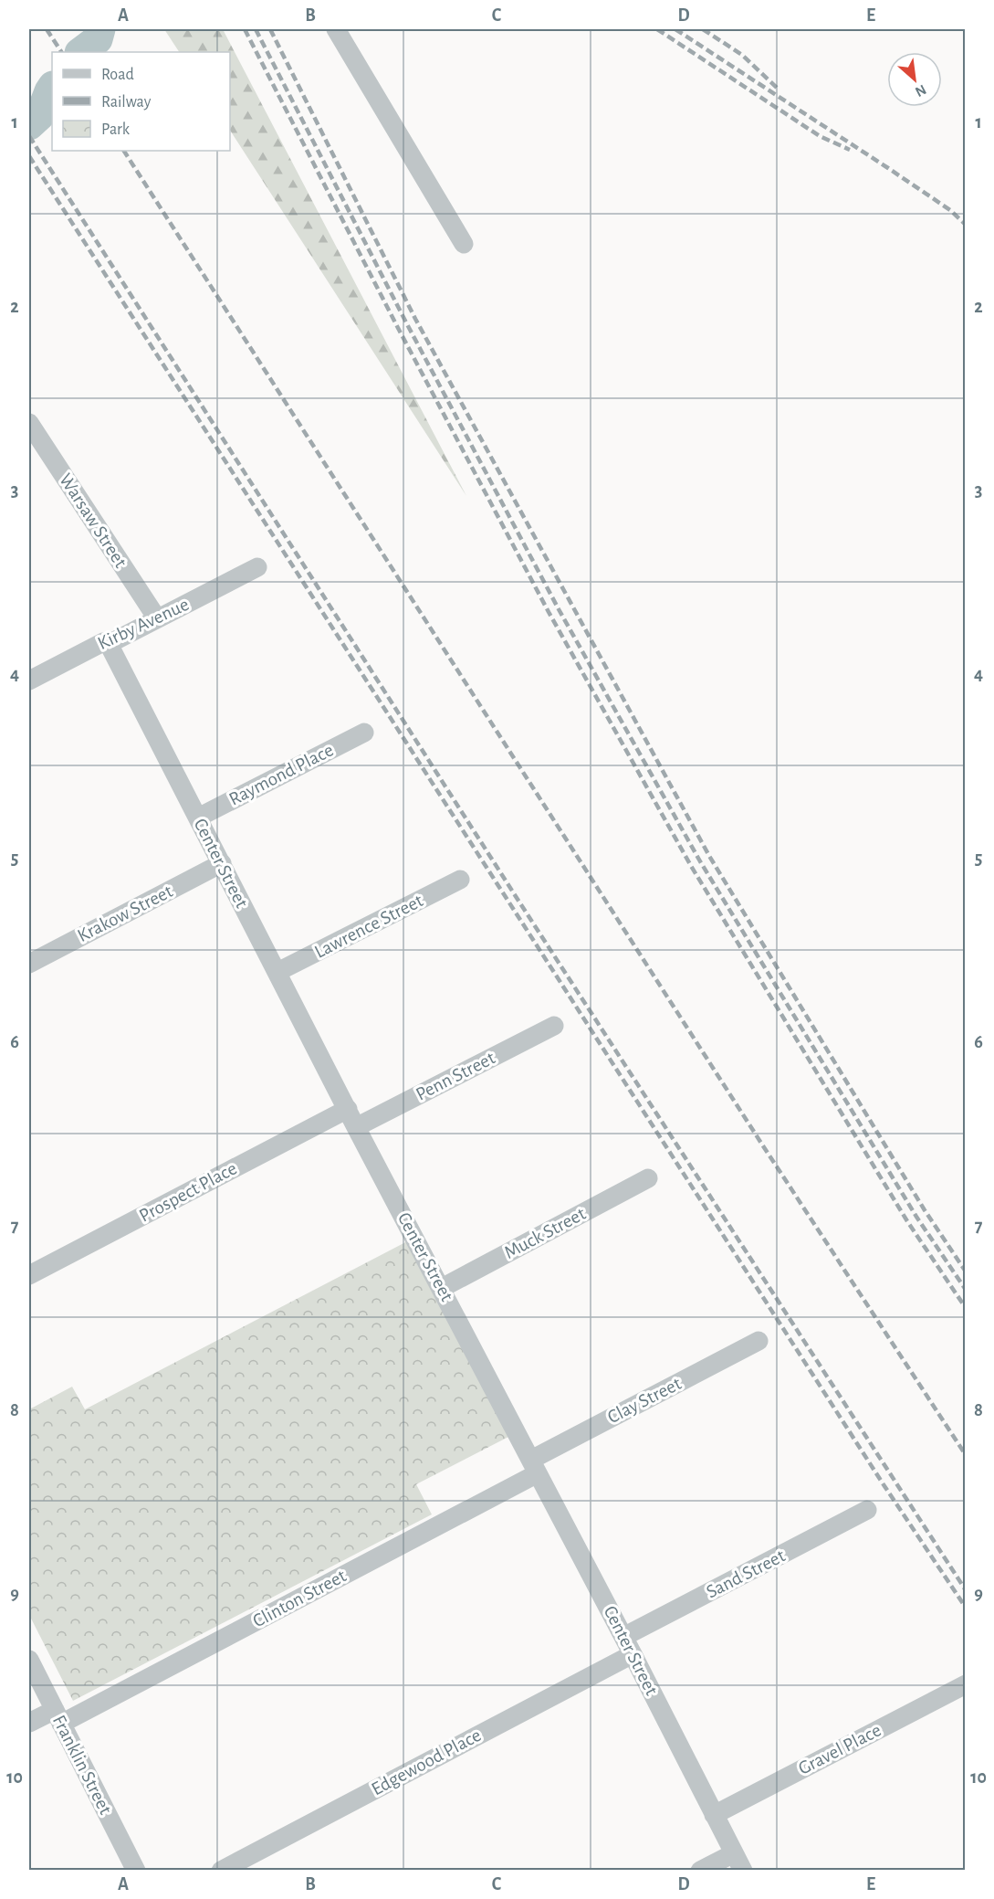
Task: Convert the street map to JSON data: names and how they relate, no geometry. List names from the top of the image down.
{
  "streets": {
    "street": [
      "Warsaw Street",
      "Kirby Avenue",
      "Raymond Place",
      "Center Street",
      "Krakow Street",
      "Lawrence Street",
      "Penn Street",
      "Prospect Place",
      "Muck Street",
      "Clay Street",
      "Sand Street",
      "Clinton Street",
      "Gravel Place",
      "Edgewood Place",
      "Franklin Street"
    ]
  },
  "crossings": [
    ["Warsaw Street", "Kirby Avenue"],
    ["Kirby Avenue", "Center Street"],
    ["Raymond Place", "Center Street"],
    ["Center Street", "Krakow Street"],
    ["Center Street", "Lawrence Street"],
    ["Center Street", "Penn Street"],
    ["Center Street", "Prospect Place"],
    ["Center Street", "Muck Street"],
    ["Center Street", "Clay Street"],
    ["Center Street", "Sand Street"],
    ["Center Street", "Clinton Street"],
    ["Center Street", "Gravel Place"],
    ["Center Street", "Edgewood Place"],
    ["Clay Street", "Clinton Street"],
    ["Clinton Street", "Franklin Street"]
  ],
  "legend": ["Road", "Railway", "Park"],
  "north": "bottom right",
  "grid": {
    "columns": [
      "A",
      "B",
      "C",
      "D",
      "E"
    ],
    "rows": [
      "1",
      "2",
      "3",
      "4",
      "5",
      "6",
      "7",
      "8",
      "9",
      "10"
    ]
  }
}
